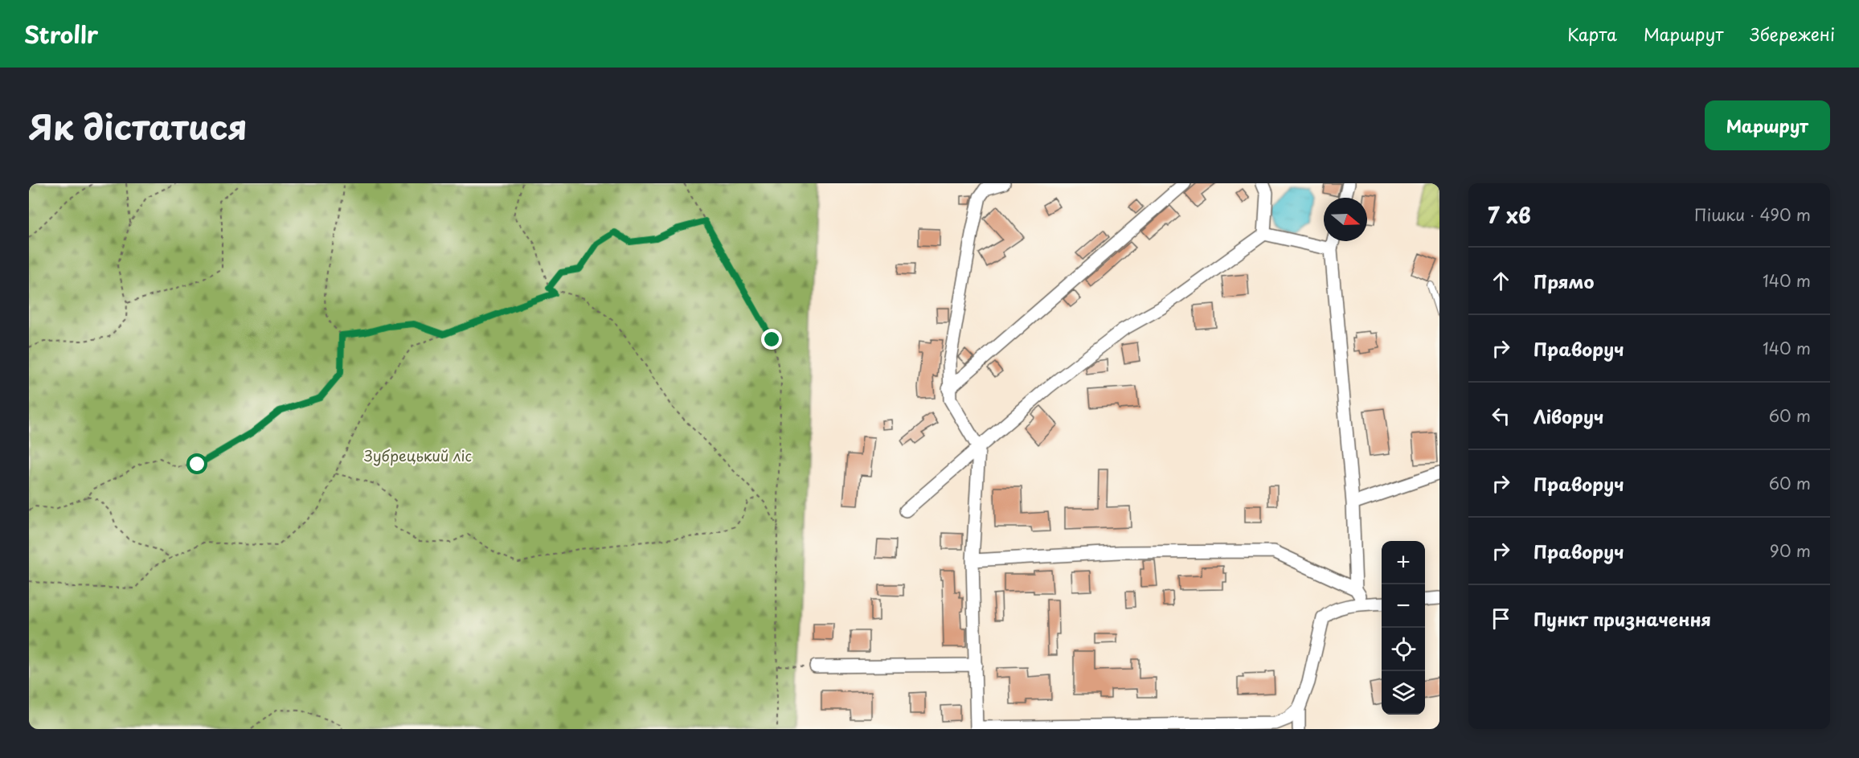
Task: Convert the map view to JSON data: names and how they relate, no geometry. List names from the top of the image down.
{
  "parks": ["Зубрецький ліс"],
  "north": "right",
  "page": {
    "header": "Strollr",
    "nav": ["Карта", "Маршрут", "Збережені"],
    "title": "Як дістатися",
    "buttons": "Маршрут",
    "heading": ["7 хв", "Пішки · 490 m"],
    "list": [
      ["Прямо", "140 m"],
      ["Праворуч", "140 m"],
      ["Ліворуч", "60 m"],
      ["Праворуч", "60 m"],
      ["Праворуч", "90 m"],
      "Пункт призначення"
    ],
    "map_buttons": ["+", "−"]
  }
}
